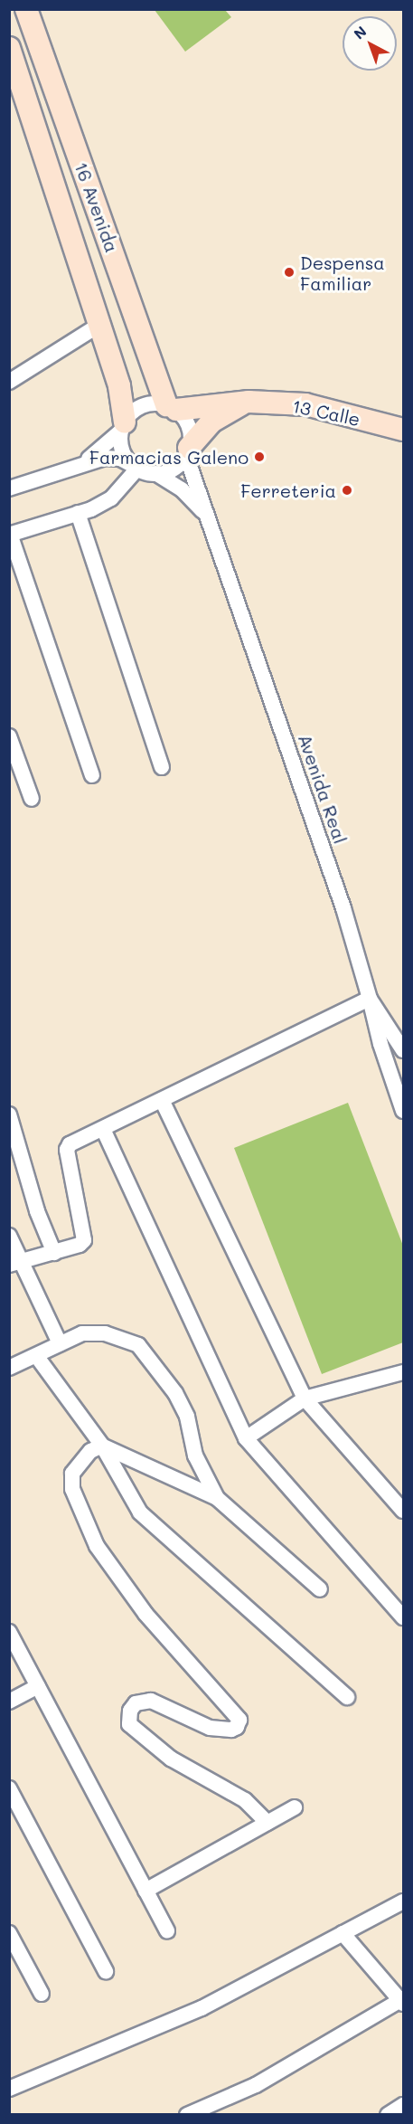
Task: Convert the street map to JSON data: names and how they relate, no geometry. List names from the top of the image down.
{
  "streets": {
    "main road": ["16 Avenida", "13 Calle"],
    "street": ["Avenida Real"]
  },
  "crossings": [
    ["16 Avenida", "13 Calle"],
    ["16 Avenida", "Avenida Real"],
    ["13 Calle", "Avenida Real"]
  ],
  "places": ["Despensa Familiar", "Farmacias Galeno", "Ferreteria"],
  "north": "top left"
}
